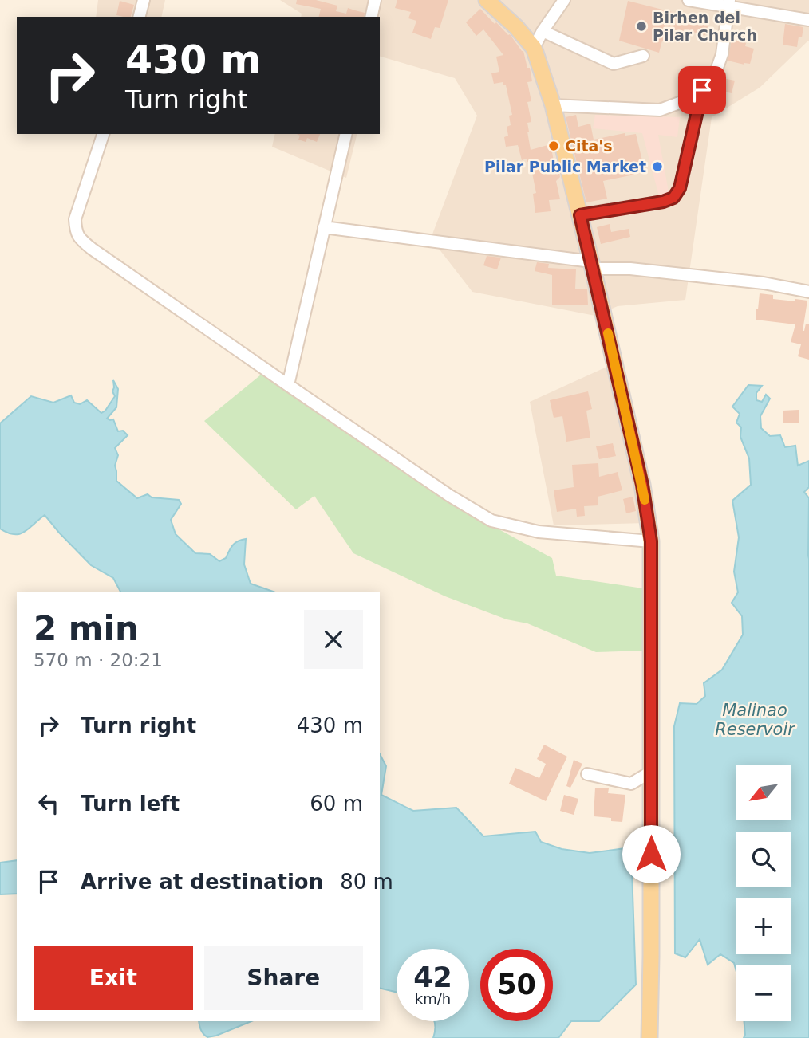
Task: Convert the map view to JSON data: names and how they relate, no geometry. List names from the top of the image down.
{
  "water": ["Malinao Reservoir"],
  "places": ["Birhen del Pilar Church", "Cita's", "Pilar Public Market"],
  "north": "bottom left",
  "page": {
    "turn": ["430 m", "Turn right"],
    "heading": ["2 min", "570 m · 20:21"],
    "list": [
      {
        "name": "Turn right",
        "value": "430 m"
      },
      {
        "name": "Turn left",
        "value": "60 m"
      },
      {
        "name": "Arrive at destination",
        "value": "80 m"
      }
    ],
    "map_buttons": ["+", "−"],
    "buttons": ["Exit", "Share"],
    "speed": "42 km/h",
    "limit": "50"
  }
}
